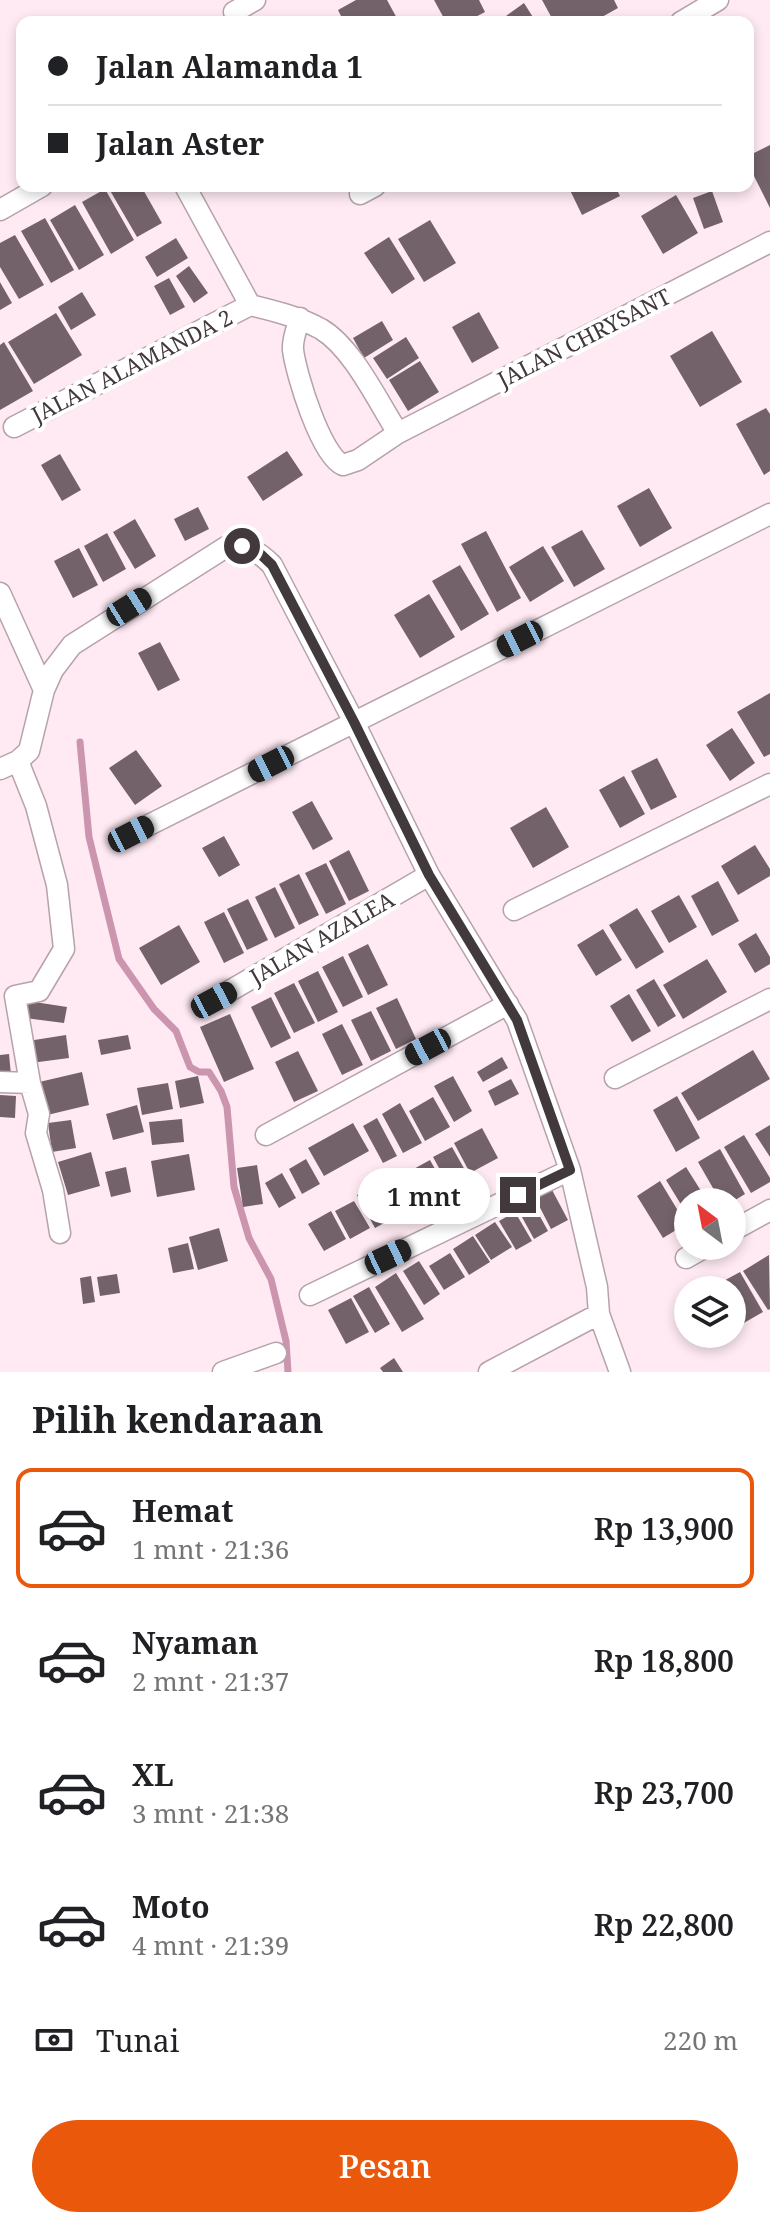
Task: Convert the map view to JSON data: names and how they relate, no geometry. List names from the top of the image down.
{
  "streets": {
    "street": ["JALAN CHRYSANT", "JALAN ALAMANDA 2", "JALAN AZALEA"]
  },
  "north": "top left",
  "page": {
    "banner": ["Jalan Alamanda 1", "Jalan Aster"],
    "bubble": "1 mnt",
    "heading": "Pilih kendaraan",
    "list": [
      {
        "name": "Hemat",
        "note": "1 mnt · 21:36",
        "value": "Rp 13,900"
      },
      {
        "name": "Nyaman",
        "note": "2 mnt · 21:37",
        "value": "Rp 18,800"
      },
      {
        "name": "XL",
        "note": "3 mnt · 21:38",
        "value": "Rp 23,700"
      },
      {
        "name": "Moto",
        "note": "4 mnt · 21:39",
        "value": "Rp 22,800"
      }
    ],
    "pay": ["Tunai", "220 m"],
    "buttons": "Pesan"
  }
}
